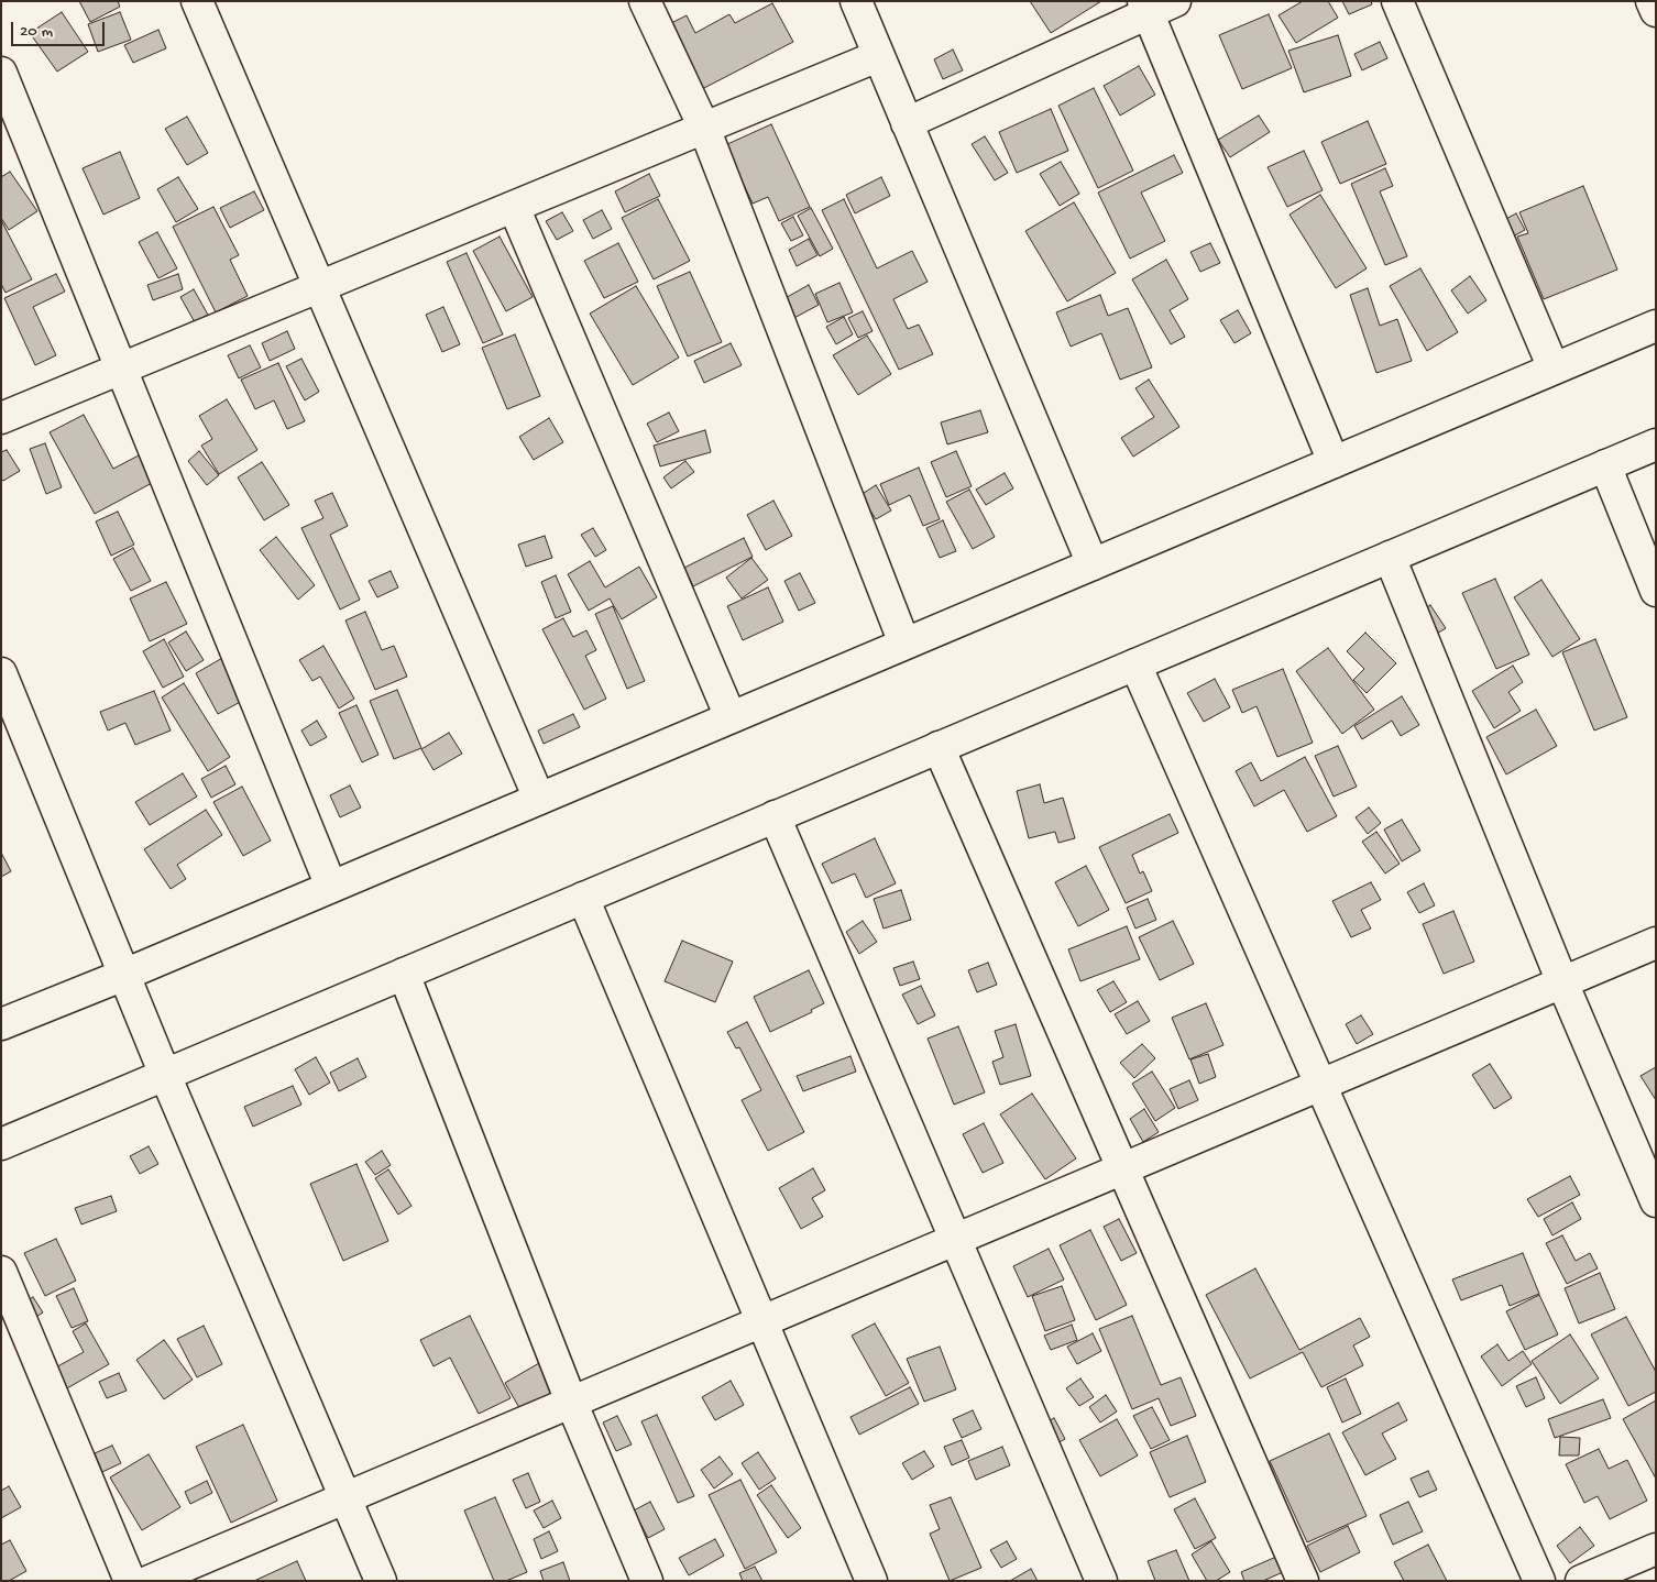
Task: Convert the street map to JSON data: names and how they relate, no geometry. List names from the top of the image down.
{
  "scale_bar": "20 m"
}
